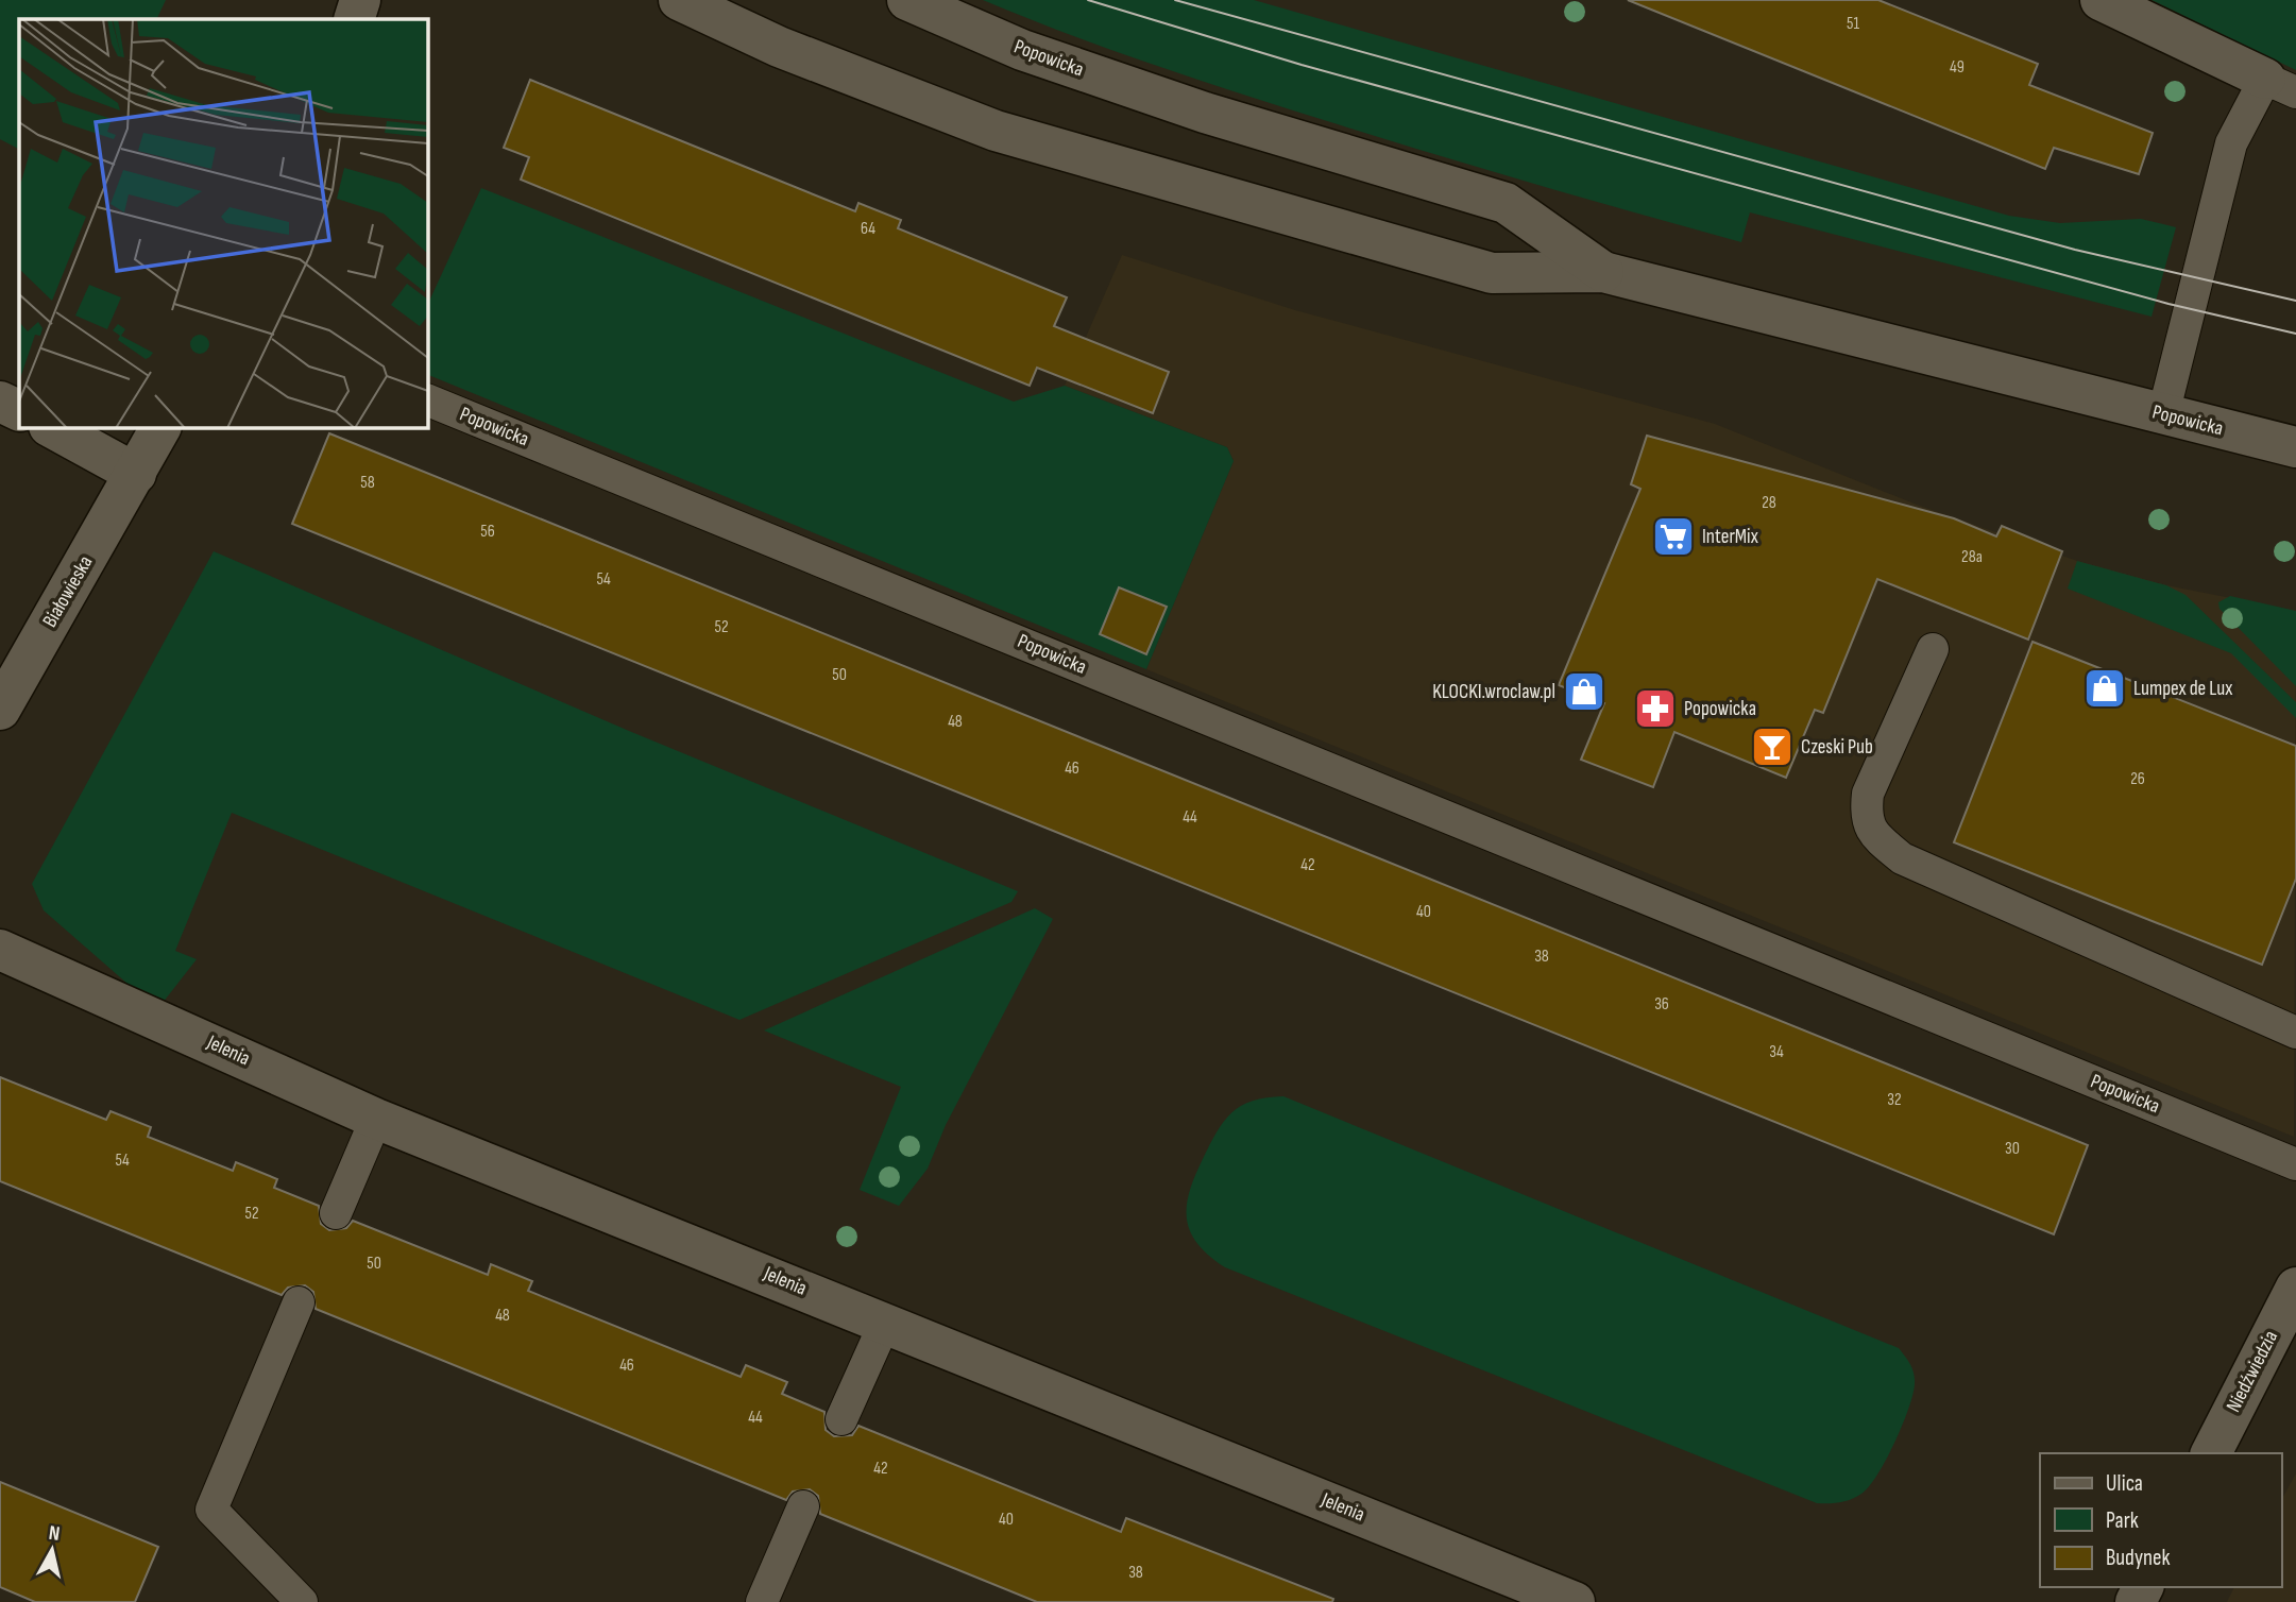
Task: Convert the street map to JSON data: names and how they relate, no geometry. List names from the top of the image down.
{
  "streets": {
    "street": [
      "Popowicka",
      "Białowieska",
      "Jelenia",
      "Niedźwiedzia"
    ]
  },
  "places": {
    "supermarket": ["InterMix"],
    "shop": ["Lumpex de Lux", "KLOCKI.wroclaw.pl"],
    "pharmacy": ["Popowicka"],
    "bar": ["Czeski Pub"]
  },
  "house_numbers": [
    "51",
    "49",
    "64",
    "58",
    "28",
    "56",
    "28a",
    "54",
    "52",
    "50",
    "48",
    "46",
    "26",
    "44",
    "42",
    "40",
    "38",
    "36",
    "34",
    "32",
    "30",
    "54",
    "52",
    "50",
    "48",
    "46",
    "44",
    "42",
    "40",
    "38"
  ],
  "legend": ["Ulica", "Park", "Budynek"],
  "north": "top"
}
